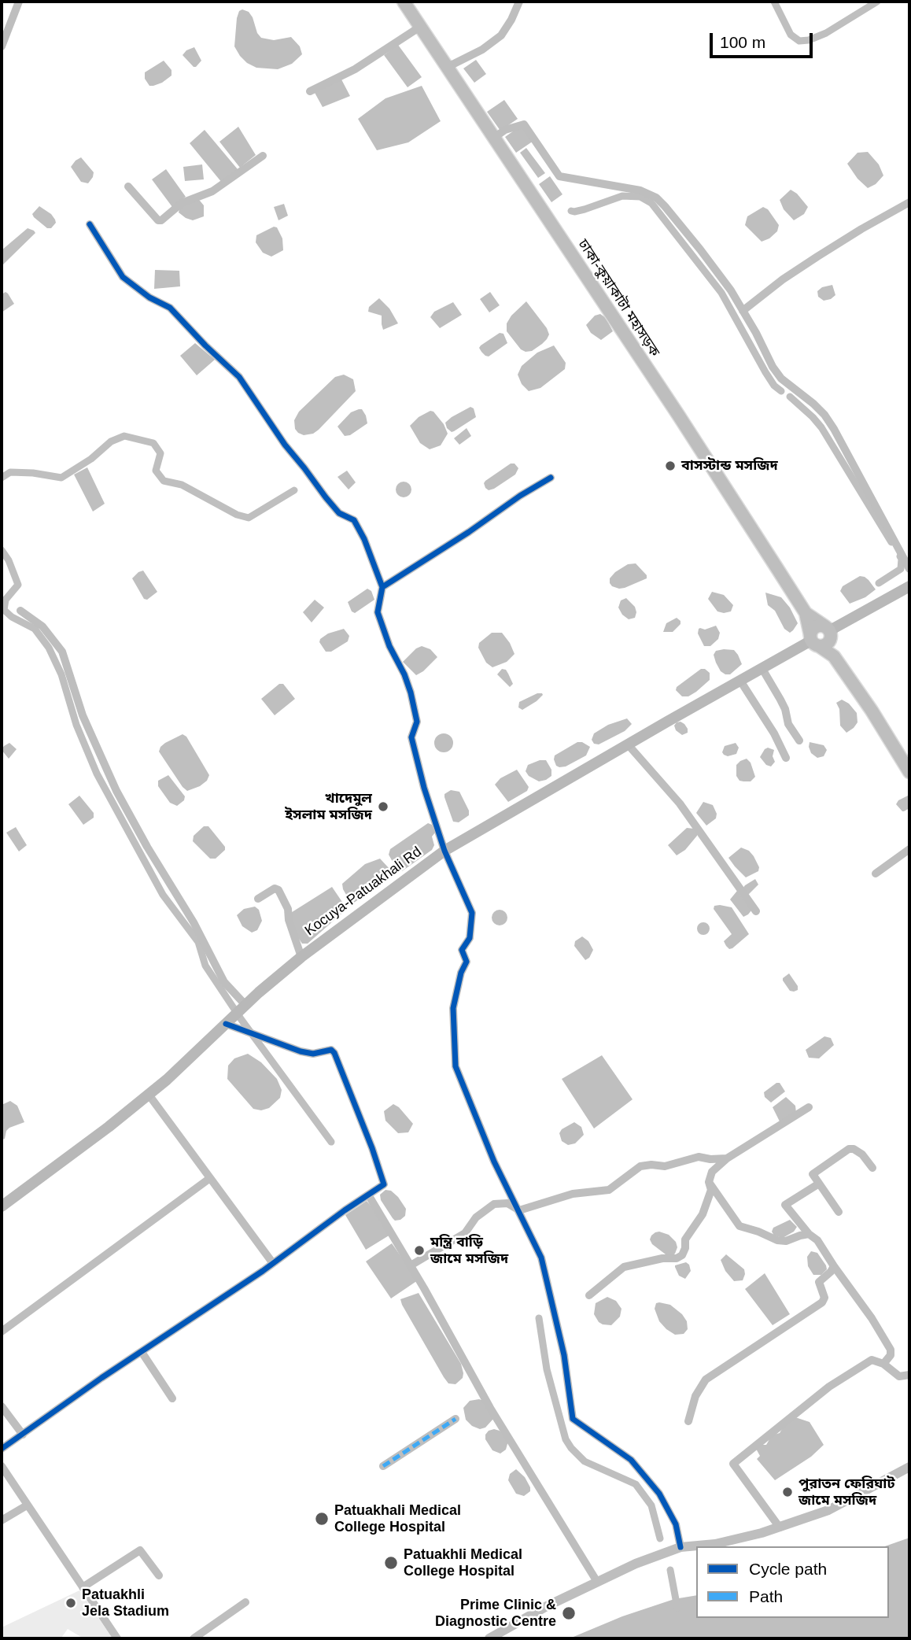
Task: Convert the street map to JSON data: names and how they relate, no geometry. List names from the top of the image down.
{
  "streets": {
    "main road": ["ঢাকা-কুয়াকাটা মহাসড়ক", "Kocuya-Patuakhali Rd"]
  },
  "places": [
    "বাসস্টান্ড মসজিদ",
    "খাদেমুল ইসলাম মসজিদ",
    "মন্ত্রি বাড়ি জামে মসজিদ",
    "পুরাতন ফেরিঘাট জামে মসজিদ",
    "Patuakhali Medical College Hospital",
    "Patuakhli Medical College Hospital",
    "Patuakhli Jela Stadium",
    "Prime Clinic & Diagnostic Centre"
  ],
  "legend": ["Cycle path", "Path"],
  "scale_bar": "100 m"
}
